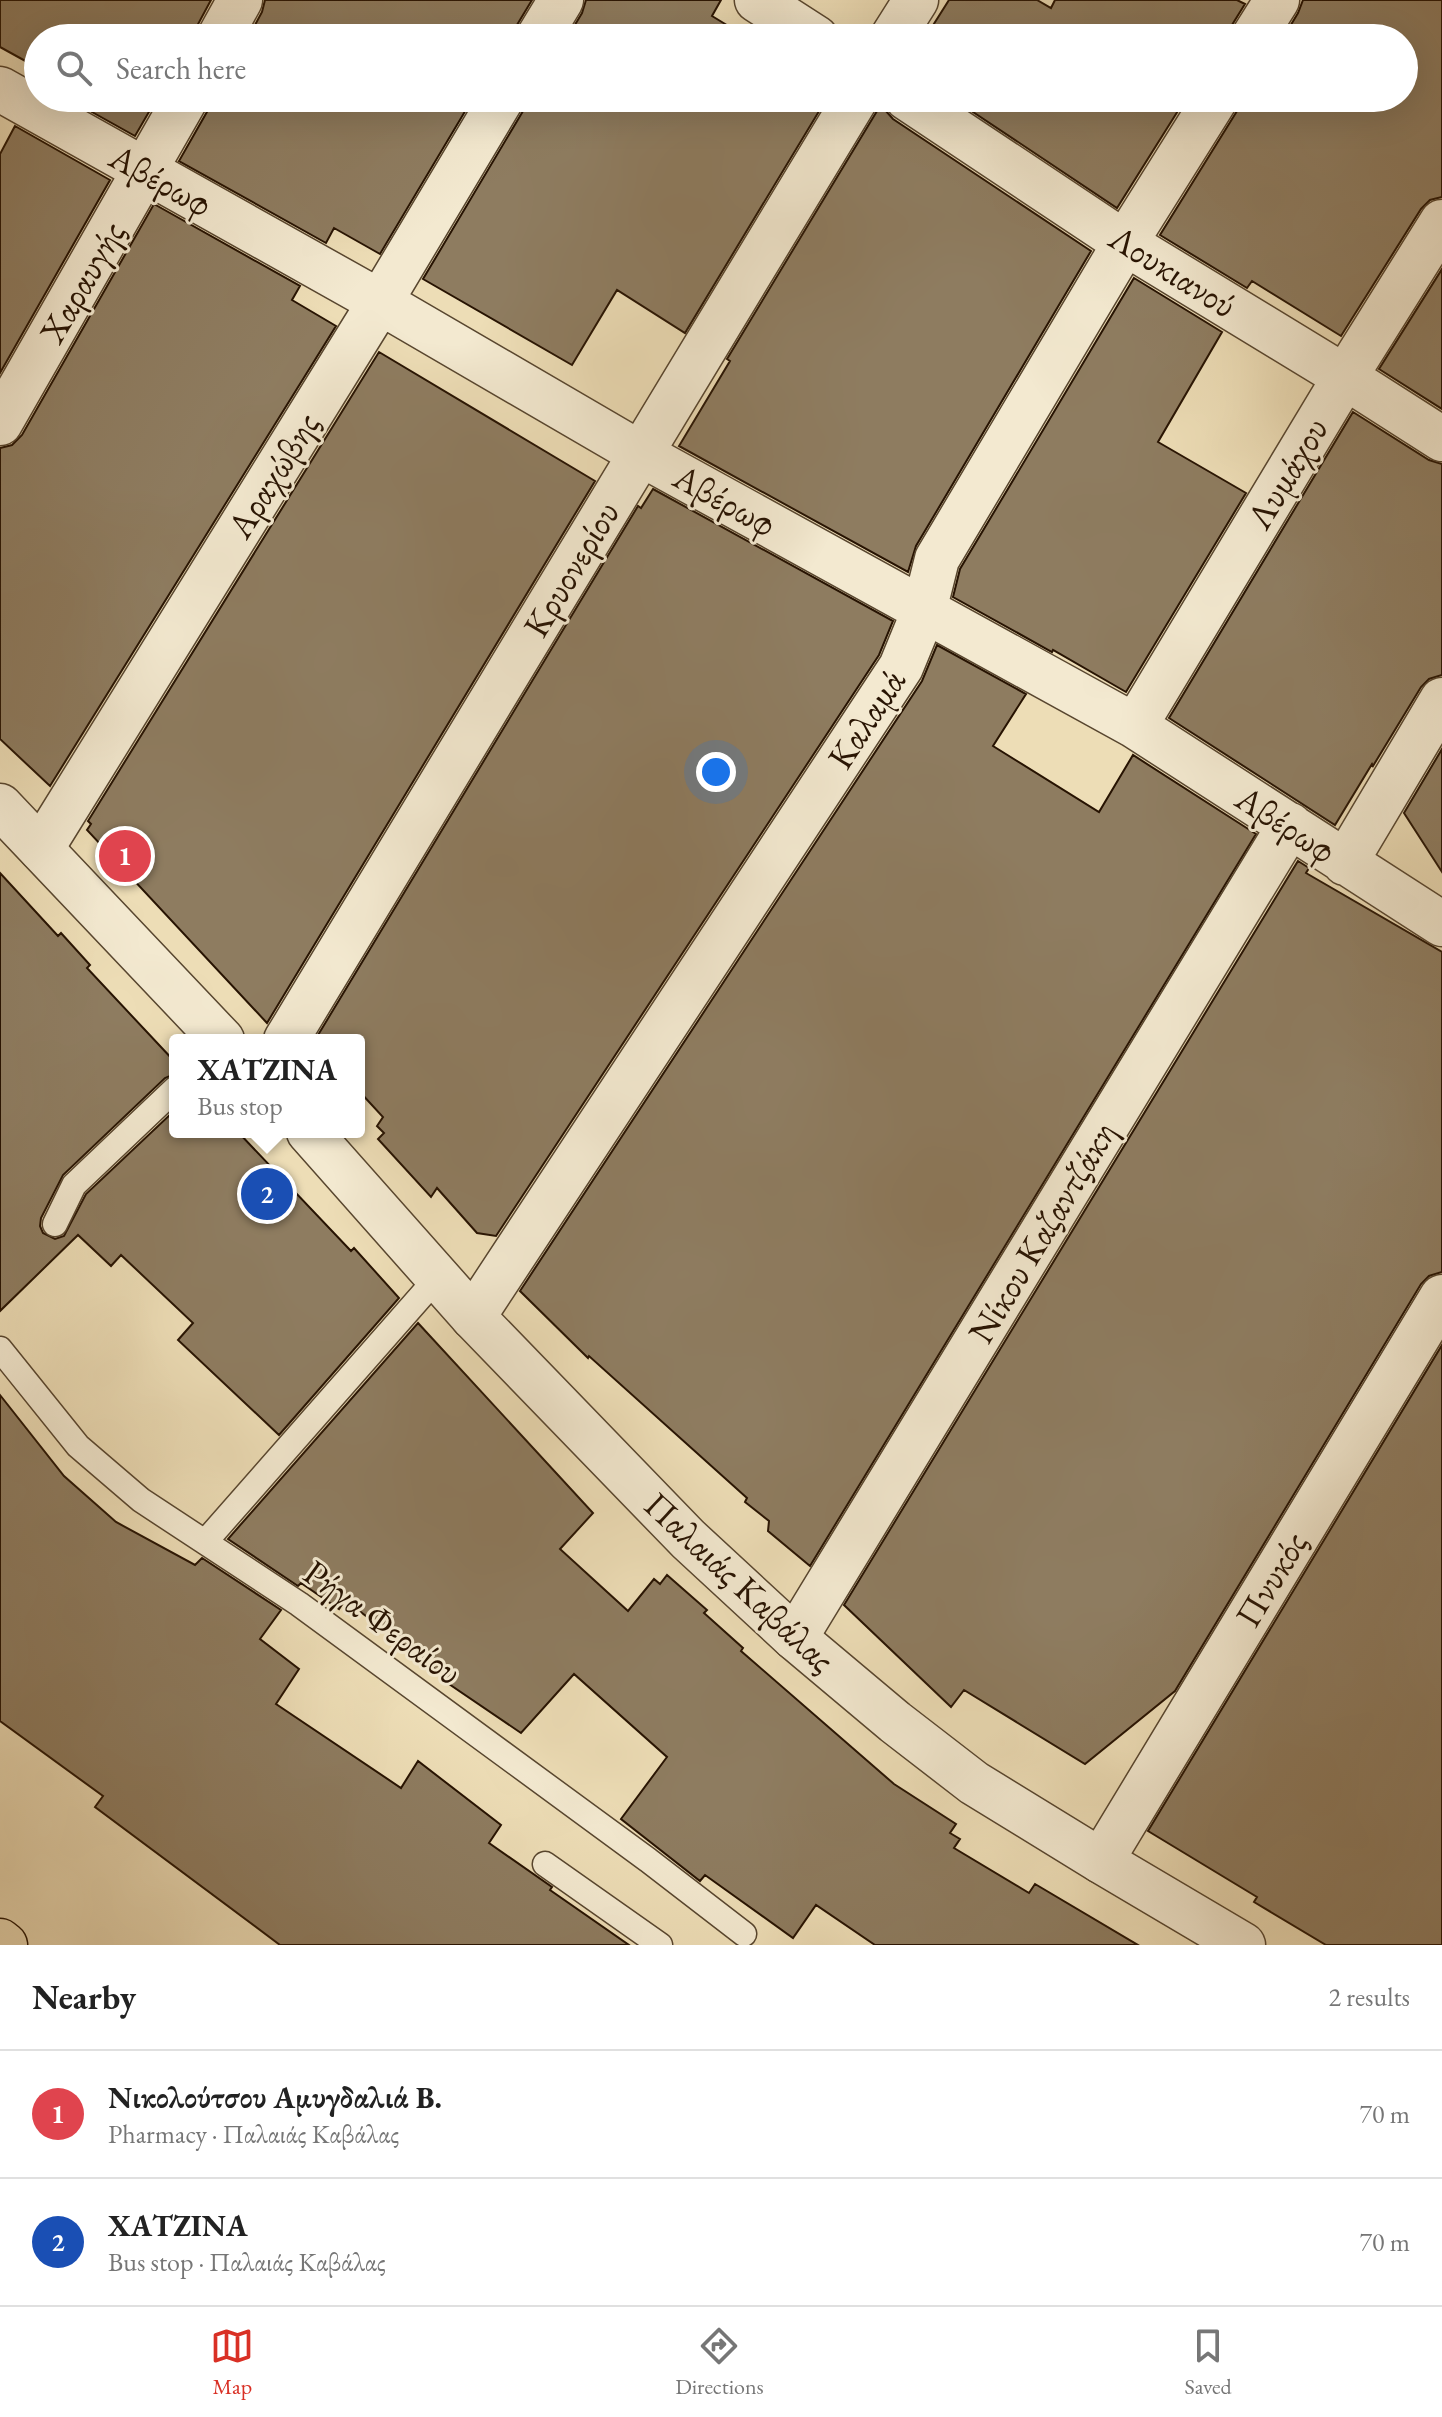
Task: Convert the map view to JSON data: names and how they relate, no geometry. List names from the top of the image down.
{
  "streets": {
    "street": [
      "Αβέρωφ",
      "Λουκιανού",
      "Χαραυγής",
      "Λυμάχου",
      "Αραχώβης",
      "Κρυονερίου",
      "Καλαμά",
      "Νίκου Καζαντζάκη",
      "Πνυκός",
      "Παλαιάς Καβάλας"
    ],
    "lane": ["Ρήγα Φεραίου"]
  },
  "crossings": [
    ["Αβέρωφ", "Χαραυγής"],
    ["Αβέρωφ", "Λυμάχου"],
    ["Αβέρωφ", "Αραχώβης"],
    ["Αβέρωφ", "Κρυονερίου"],
    ["Αβέρωφ", "Καλαμά"],
    ["Αβέρωφ", "Νίκου Καζαντζάκη"],
    ["Λουκιανού", "Λυμάχου"],
    ["Λουκιανού", "Καλαμά"],
    ["Καλαμά", "Παλαιάς Καβάλας"],
    ["Νίκου Καζαντζάκη", "Παλαιάς Καβάλας"],
    ["Πνυκός", "Παλαιάς Καβάλας"]
  ],
  "page": {
    "search": "Search here",
    "pins": ["1", "2"],
    "popup": ["ΧΑΤΖΙΝΑ", "Bus stop"],
    "heading": ["Nearby", "2 results"],
    "list": [
      {
        "mark": "1",
        "name": "Νικολούτσου Αμυγδαλιά Β.",
        "note": "Pharmacy · Παλαιάς Καβάλας",
        "value": "70 m"
      },
      {
        "mark": "2",
        "name": "ΧΑΤΖΙΝΑ",
        "note": "Bus stop · Παλαιάς Καβάλας",
        "value": "70 m"
      }
    ],
    "nav": ["Map", "Directions", "Saved"]
  }
}
